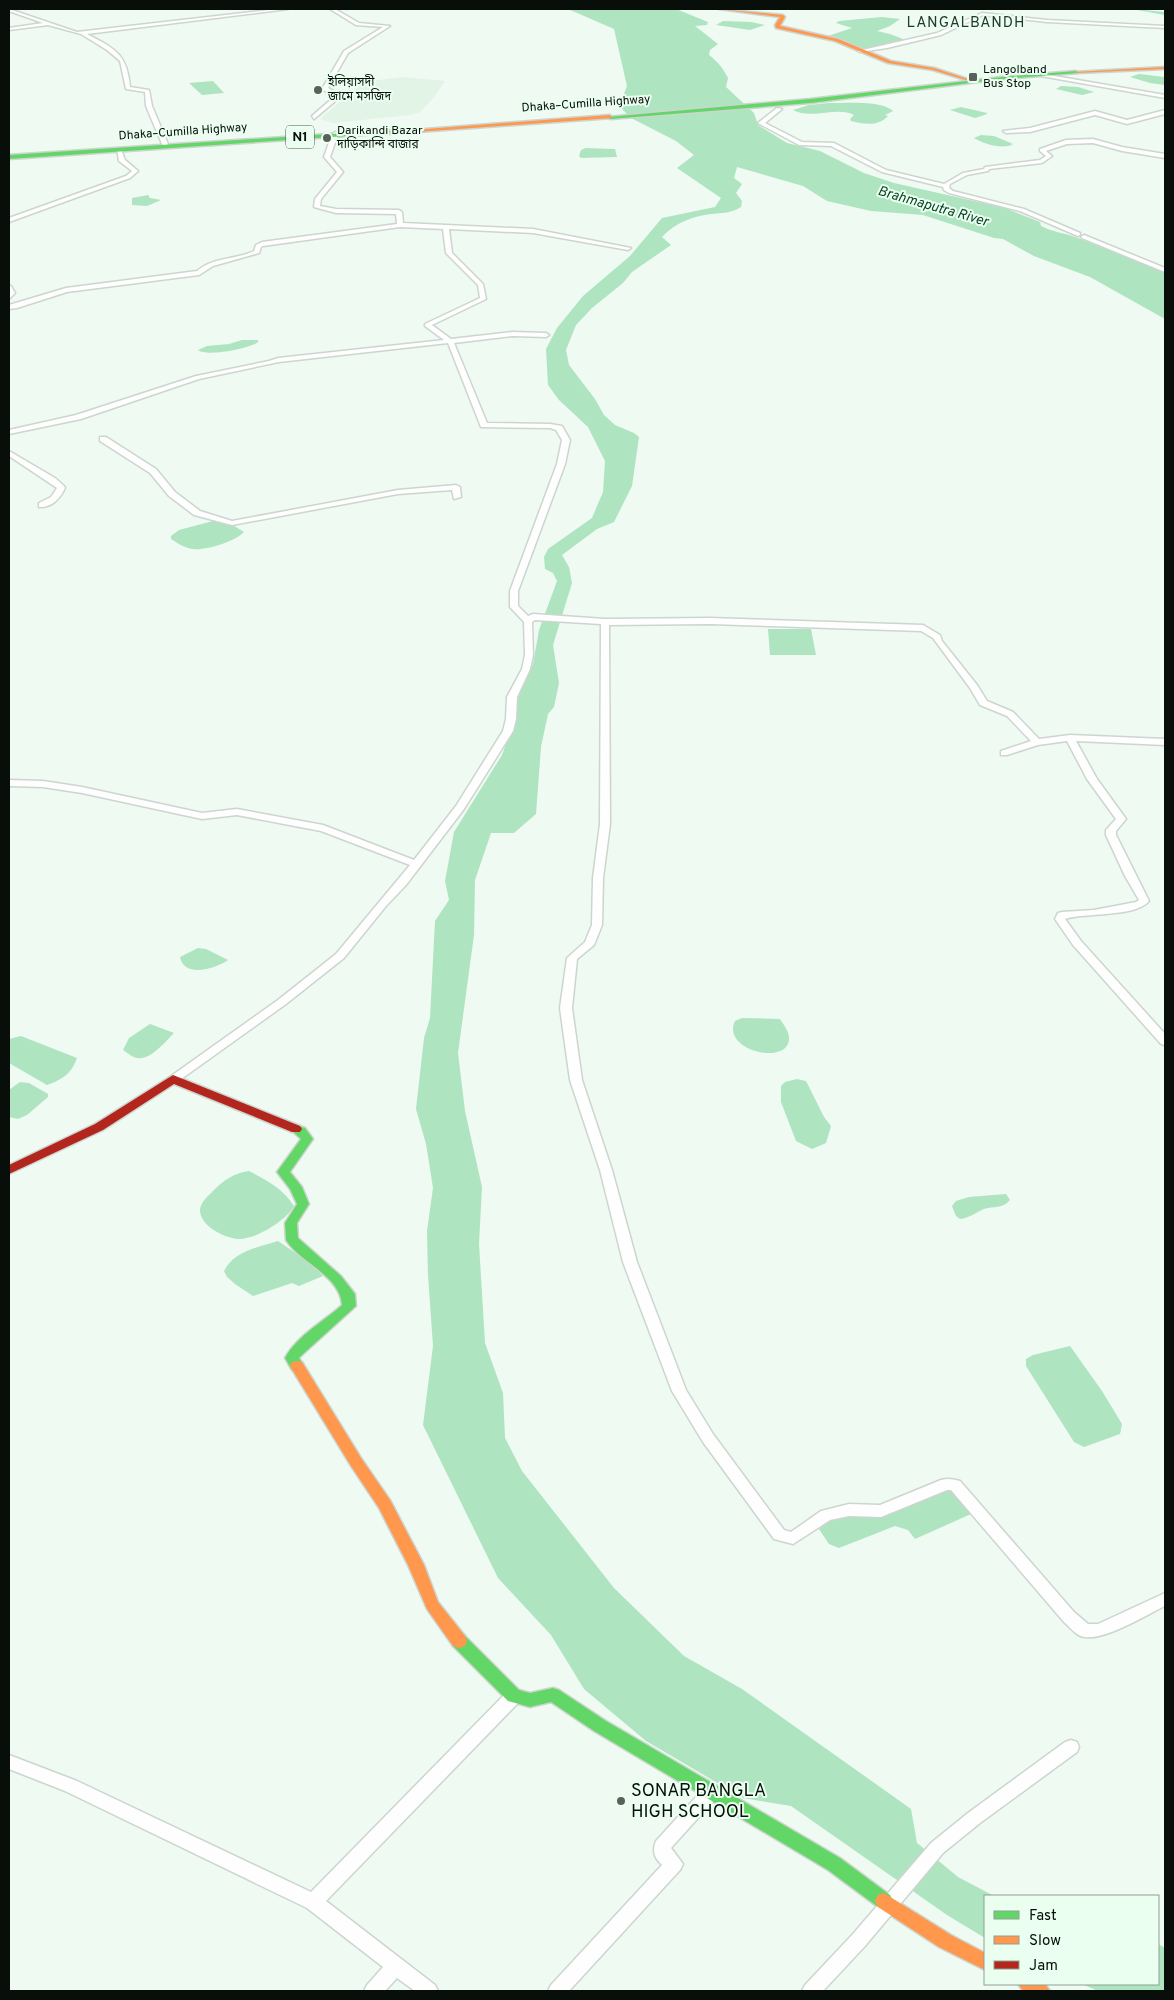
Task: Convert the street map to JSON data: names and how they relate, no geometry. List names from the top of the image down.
{
  "streets": {
    "main road": ["Dhaka–Cumilla Highway", "N1"]
  },
  "districts": ["LANGALBANDH"],
  "water": ["Brahmaputra River"],
  "places": {
    "transit": ["Langolband Bus Stop"],
    "other": ["ইলিয়াসদী জামে মসজিদ", "Darikandi Bazar দাড়িকান্দি বাজার", "SONAR BANGLA HIGH SCHOOL"]
  },
  "legend": ["Fast", "Slow", "Jam"]
}
